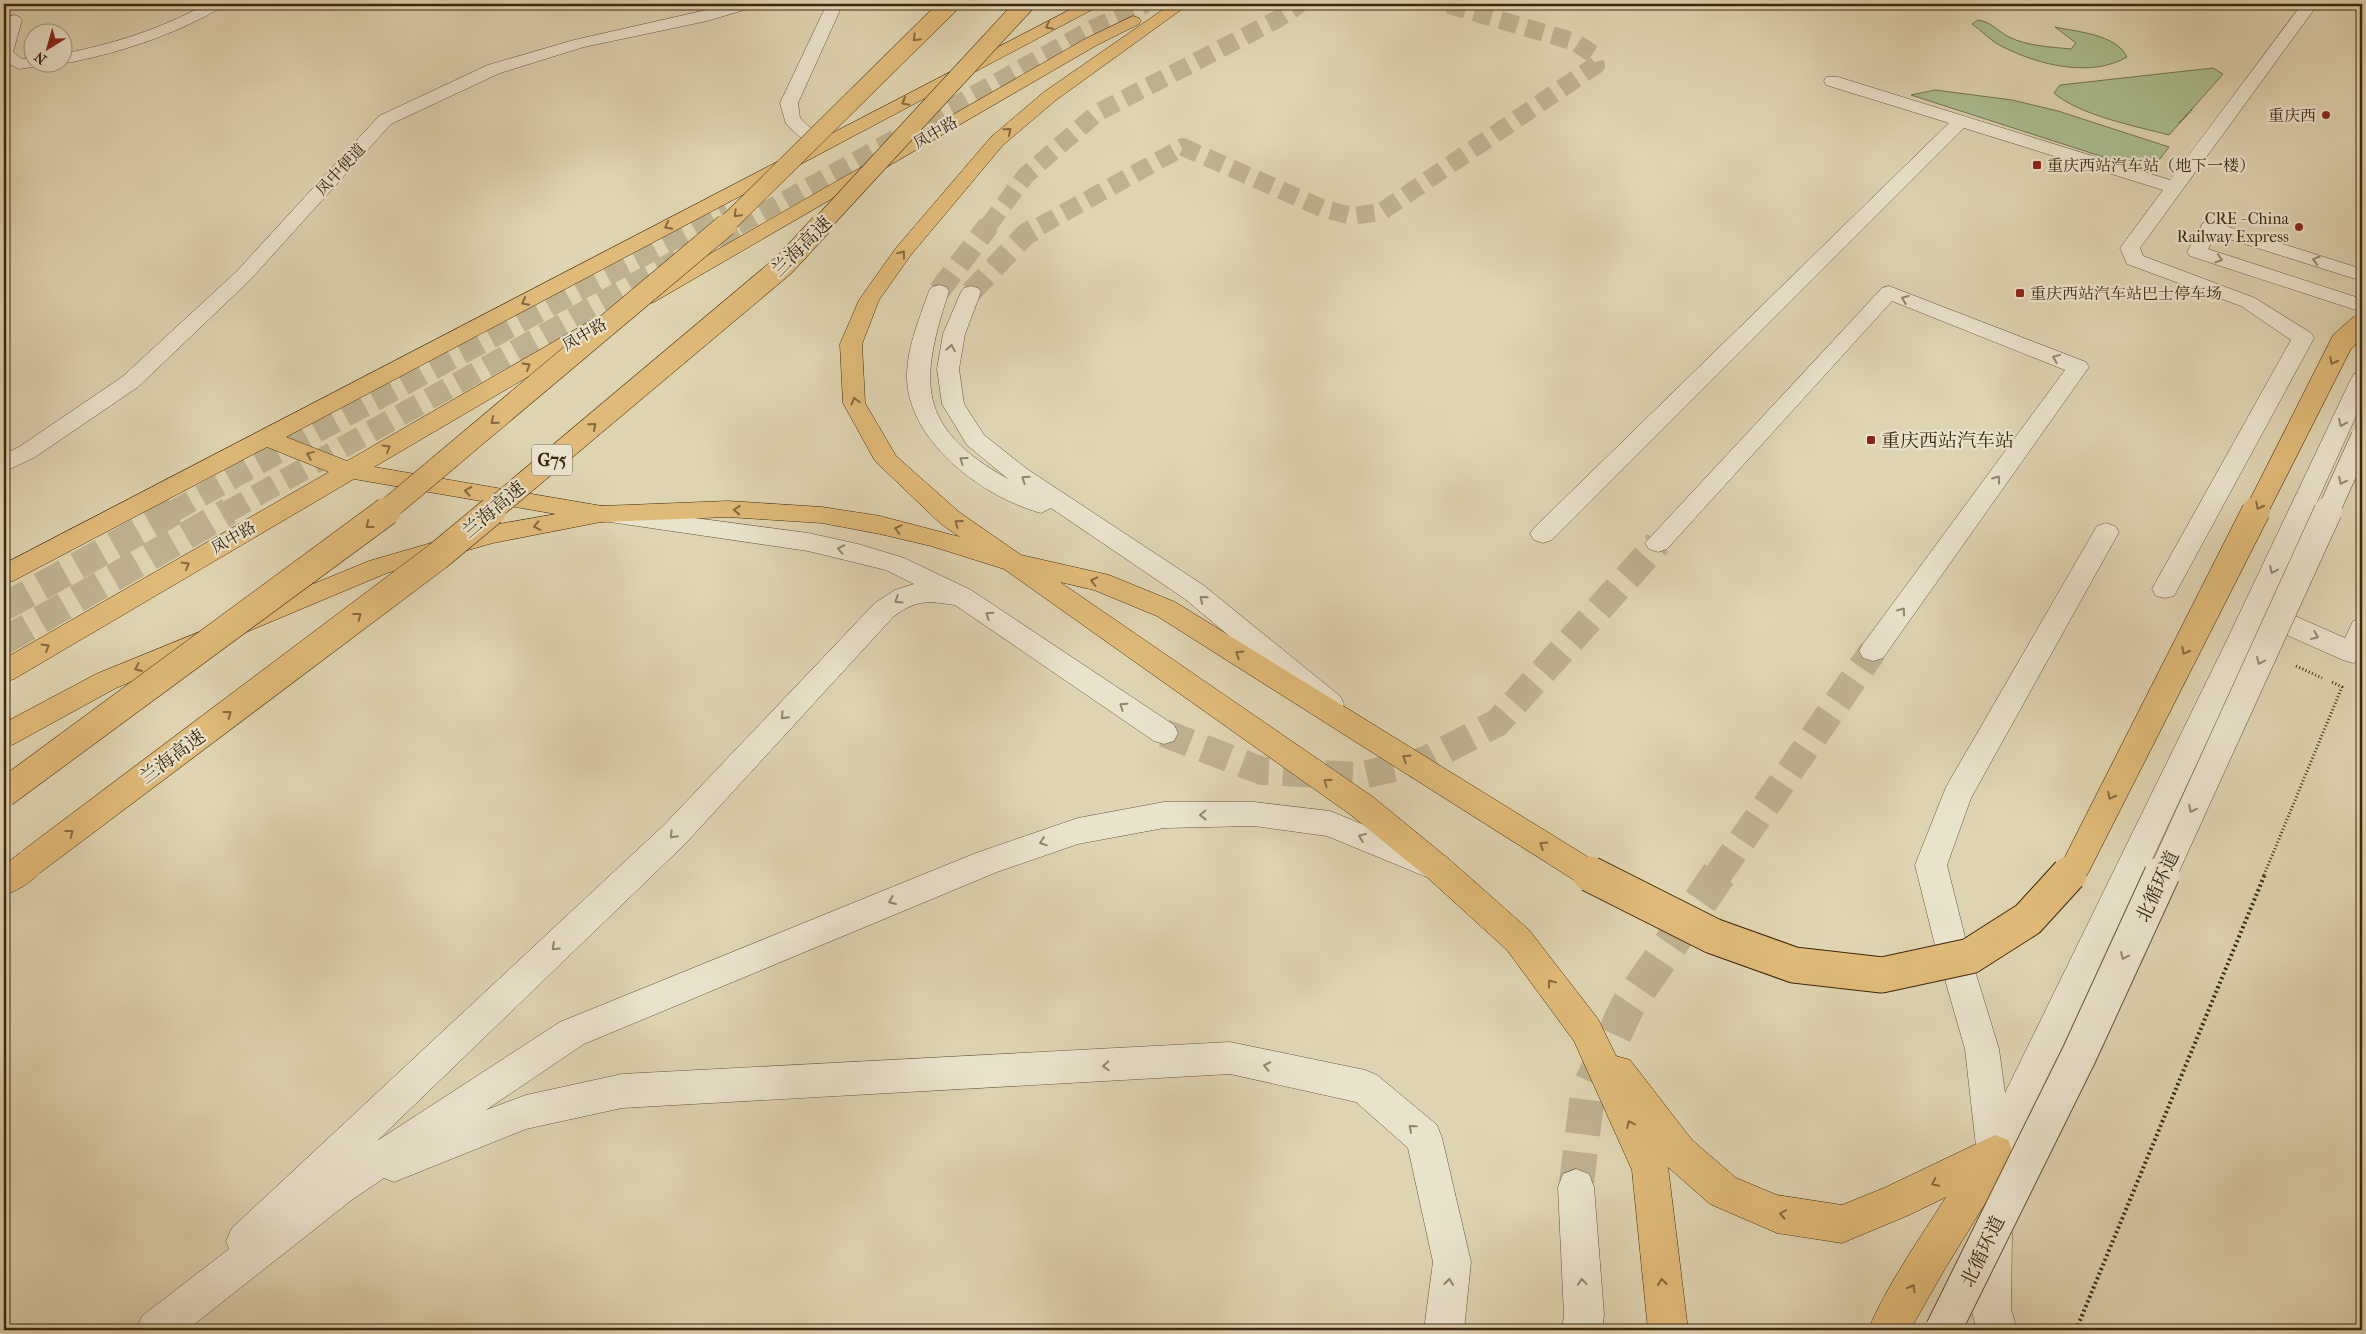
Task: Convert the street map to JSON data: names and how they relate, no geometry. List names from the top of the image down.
{
  "streets": {
    "main road": ["凤中路", "兰海高速", "G75"],
    "street": ["凤中便道", "北循环道"]
  },
  "places": {
    "other": ["重庆西", "CRE - China Railway Express"],
    "transit": ["重庆西站汽车站（地下一楼）", "重庆西站汽车站巴士停车场", "重庆西站汽车站"]
  },
  "north": "bottom left"
}
